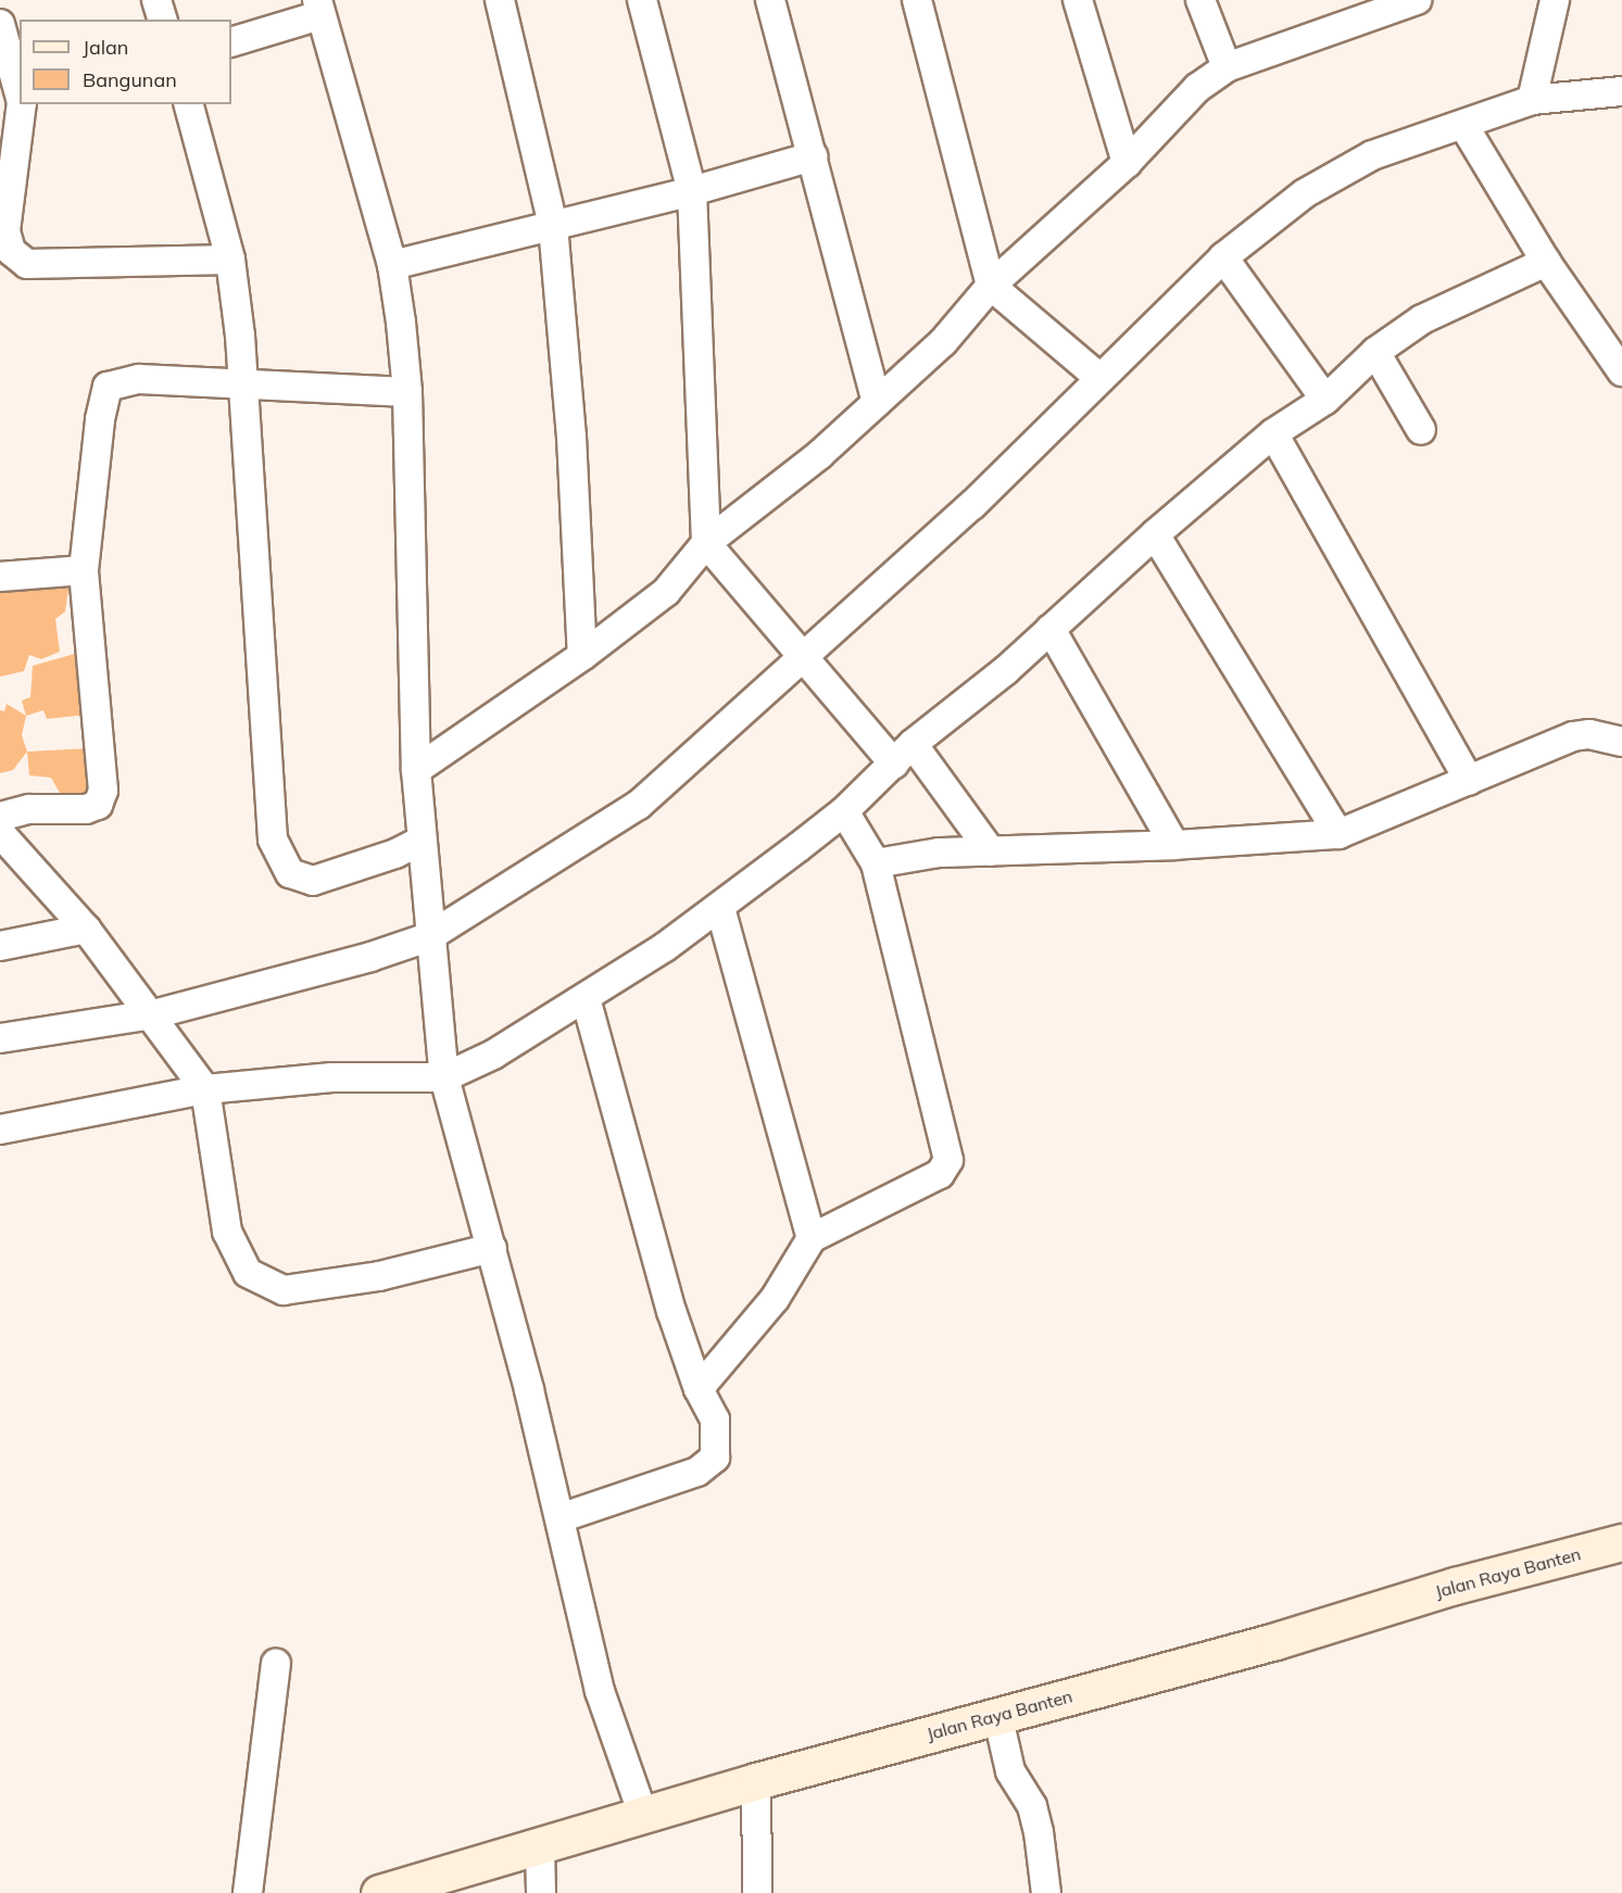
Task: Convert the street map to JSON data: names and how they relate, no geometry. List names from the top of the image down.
{
  "streets": {
    "main road": ["Jalan Raya Banten"]
  },
  "legend": ["Jalan", "Bangunan"]
}
